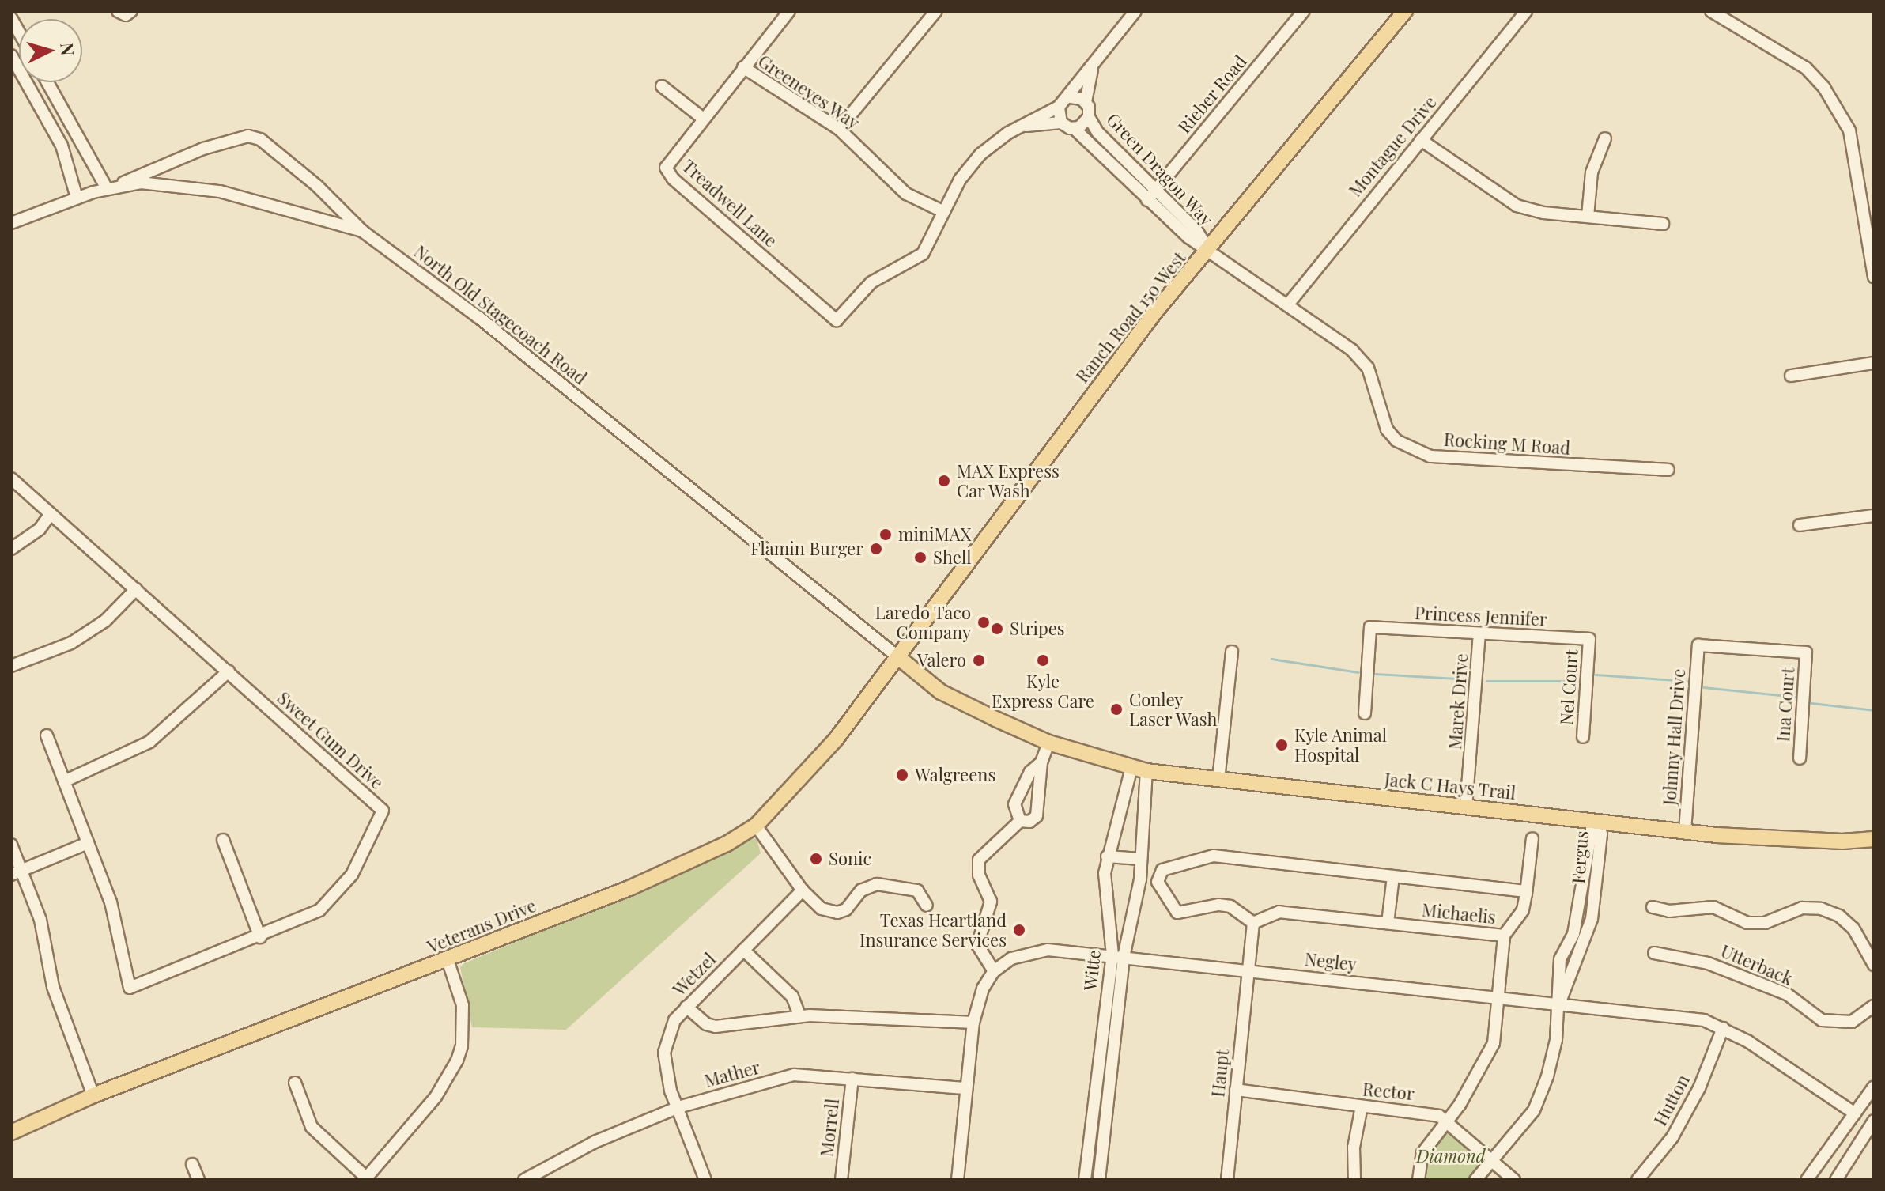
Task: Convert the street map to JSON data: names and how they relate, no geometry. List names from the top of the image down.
{
  "streets": {
    "main road": ["Ranch Road 150 West", "Jack C Hays Trail", "Veterans Drive"],
    "street": [
      "Greeneyes Way",
      "Rieber Road",
      "Montague Drive",
      "Green Dragon Way",
      "Treadwell Lane",
      "North Old Stagecoach Road",
      "Rocking M Road",
      "Princess Jennifer",
      "Nel Court",
      "Marek Drive",
      "Ina Court",
      "Johnny Hall Drive",
      "Sweet Gum Drive",
      "Fergus",
      "Michaelis",
      "Negley",
      "Utterback",
      "Witte",
      "Wetzel",
      "Haupt",
      "Mather",
      "Rector",
      "Hutton",
      "Morrell"
    ]
  },
  "crossings": [
    ["Greeneyes Way", "Treadwell Lane"],
    ["Rieber Road", "Green Dragon Way"],
    ["Montague Drive", "Rocking M Road"],
    ["Green Dragon Way", "Ranch Road 150 West"],
    ["Green Dragon Way", "Rocking M Road"],
    ["North Old Stagecoach Road", "Ranch Road 150 West"],
    ["North Old Stagecoach Road", "Jack C Hays Trail"],
    ["North Old Stagecoach Road", "Veterans Drive"],
    ["Ranch Road 150 West", "Rocking M Road"],
    ["Ranch Road 150 West", "Jack C Hays Trail"],
    ["Ranch Road 150 West", "Veterans Drive"],
    ["Princess Jennifer", "Nel Court"],
    ["Princess Jennifer", "Marek Drive"],
    ["Marek Drive", "Jack C Hays Trail"],
    ["Ina Court", "Johnny Hall Drive"],
    ["Johnny Hall Drive", "Jack C Hays Trail"],
    ["Jack C Hays Trail", "Fergus"],
    ["Jack C Hays Trail", "Veterans Drive"],
    ["Jack C Hays Trail", "Witte"],
    ["Fergus", "Negley"],
    ["Fergus", "Rector"],
    ["Michaelis", "Haupt"],
    ["Negley", "Witte"],
    ["Negley", "Haupt"],
    ["Negley", "Hutton"],
    ["Wetzel", "Mather"],
    ["Haupt", "Rector"],
    ["Mather", "Morrell"]
  ],
  "parks": ["Diamond"],
  "places": [
    "MAX Express Car Wash",
    "miniMAX",
    "Flamin Burger",
    "Shell",
    "Laredo Taco Company",
    "Stripes",
    "Valero",
    "Kyle Express Care",
    "Conley Laser Wash",
    "Kyle Animal Hospital",
    "Walgreens",
    "Sonic",
    "Texas Heartland Insurance Services"
  ],
  "north": "right"
}
